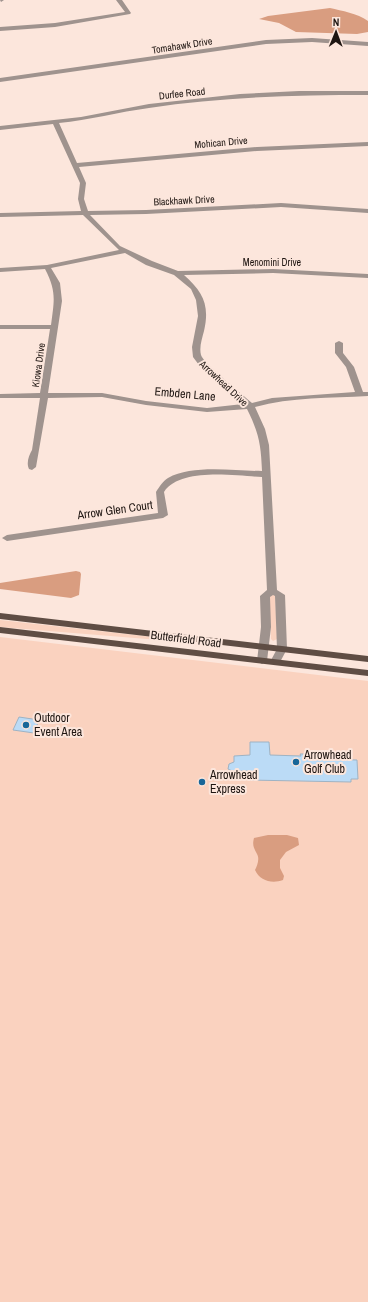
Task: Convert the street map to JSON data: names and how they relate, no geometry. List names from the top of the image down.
{
  "streets": {
    "main road": ["Butterfield Road"],
    "street": [
      "Tomahawk Drive",
      "Durfee Road",
      "Mohican Drive",
      "Blackhawk Drive",
      "Menomini Drive",
      "Kiowa Drive",
      "Arrowhead Drive",
      "Embden Lane",
      "Arrow Glen Court"
    ]
  },
  "crossings": [
    ["Blackhawk Drive", "Arrowhead Drive"],
    ["Menomini Drive", "Arrowhead Drive"],
    ["Kiowa Drive", "Embden Lane"],
    ["Arrowhead Drive", "Embden Lane"],
    ["Arrowhead Drive", "Arrow Glen Court"],
    ["Arrowhead Drive", "Butterfield Road"]
  ],
  "places": ["Outdoor Event Area", "Arrowhead Golf Club", "Arrowhead Express"],
  "north": "top"
}
